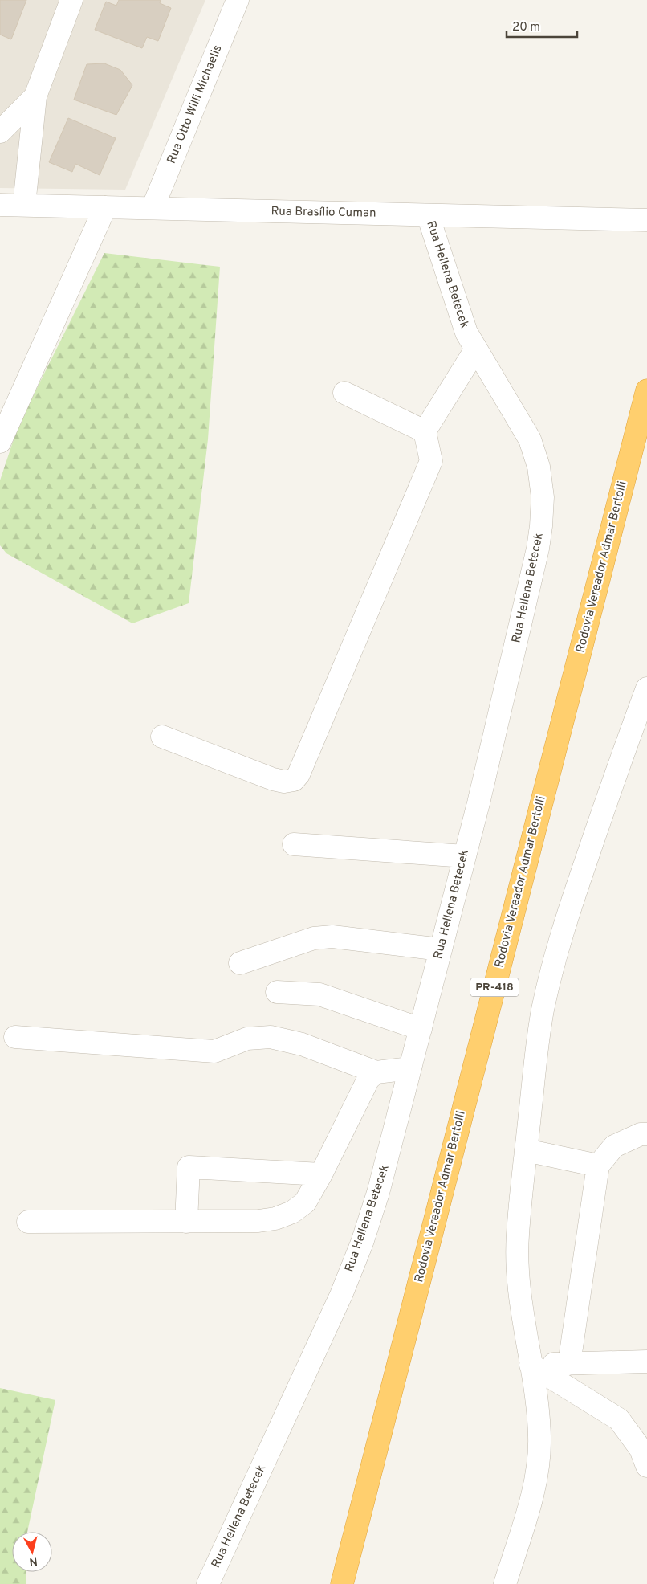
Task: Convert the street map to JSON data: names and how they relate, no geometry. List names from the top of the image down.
{
  "streets": {
    "highway": ["Rodovia Vereador Admar Bertolli", "PR-418"],
    "street": ["Rua Otto Willi Michaelis", "Rua Brasílio Cuman", "Rua Hellena Betecek"]
  },
  "crossings": [
    ["Rua Otto Willi Michaelis", "Rua Brasílio Cuman"],
    ["Rua Brasílio Cuman", "Rua Hellena Betecek"]
  ],
  "scale_bar": "20 m",
  "north": "bottom"
}
